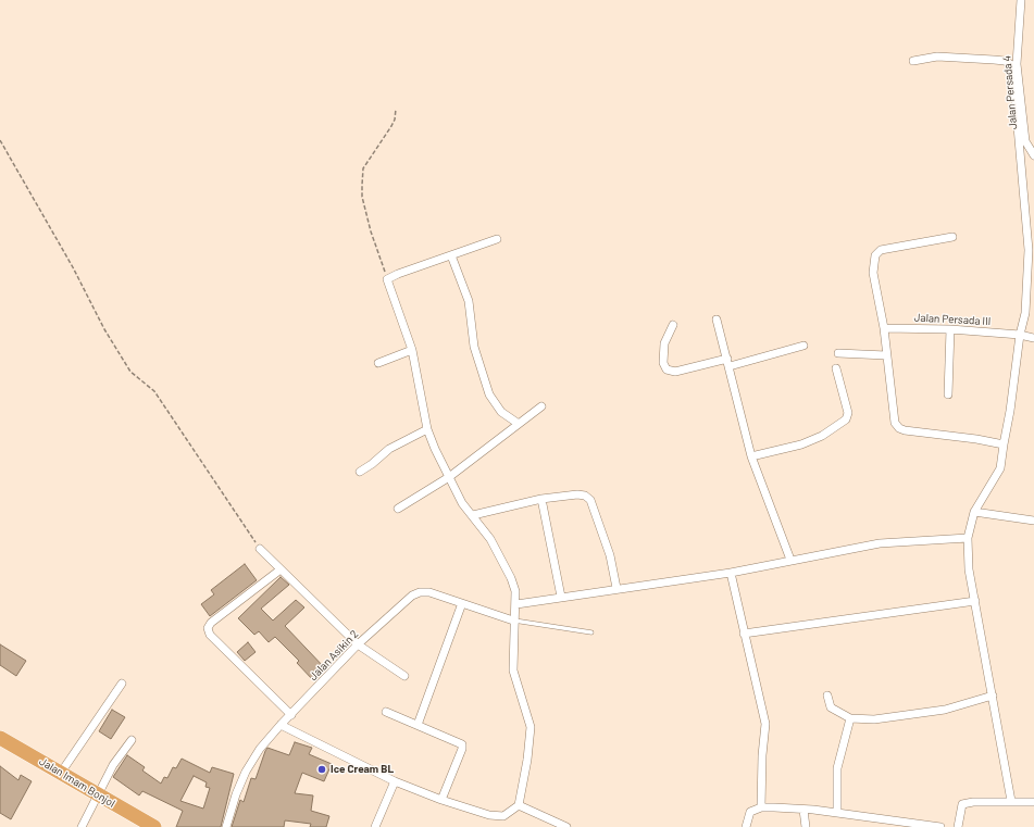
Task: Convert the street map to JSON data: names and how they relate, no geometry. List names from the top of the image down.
{
  "streets": {
    "highway": ["Jalan Imam Bonjol"],
    "street": ["Jalan Persada 4", "Jalan Persada III", "Jalan Asikin 2"]
  },
  "places": ["Ice Cream BL"]
}
